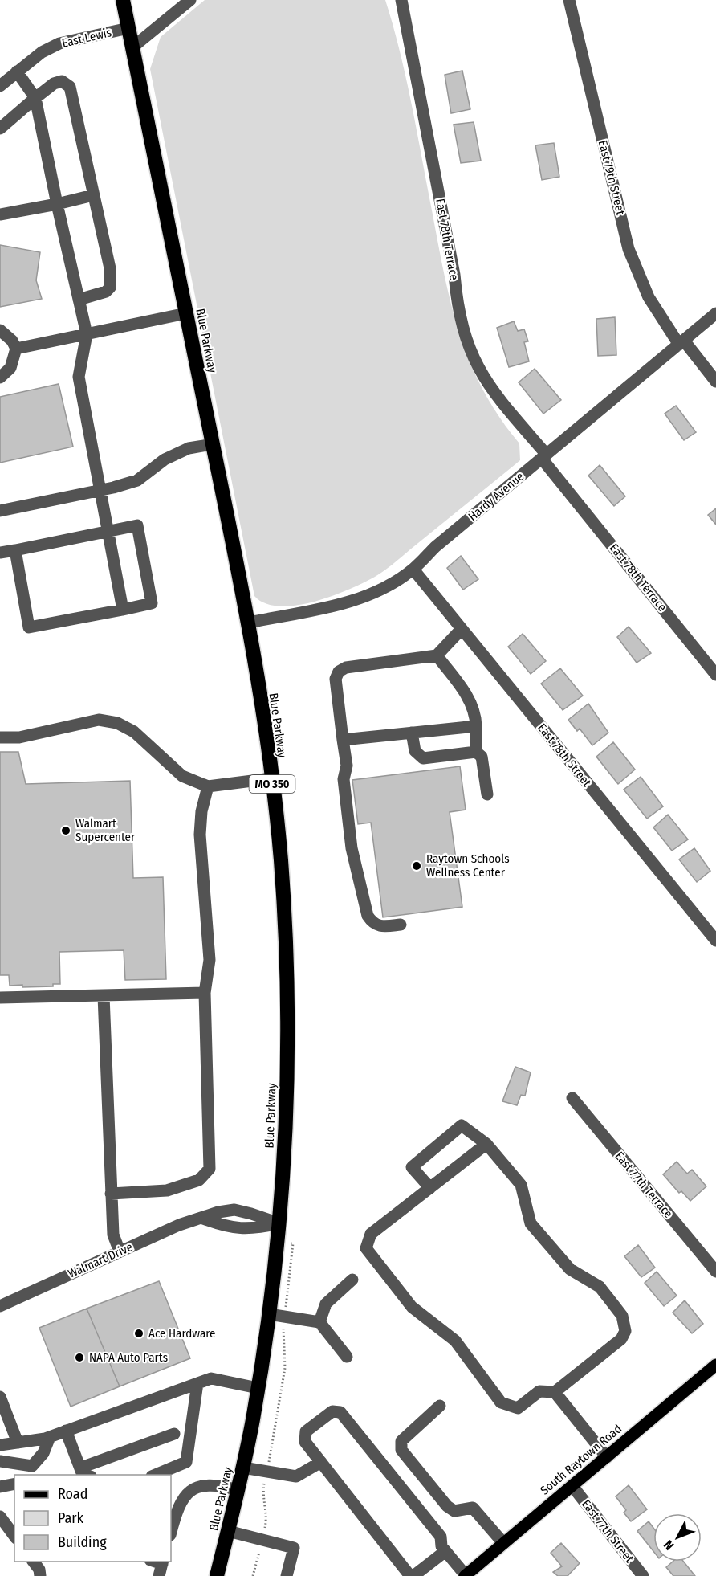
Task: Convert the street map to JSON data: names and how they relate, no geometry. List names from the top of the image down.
{
  "streets": {
    "highway": ["Blue Parkway", "MO 350"],
    "main road": ["South Raytown Road"],
    "street": [
      "East Lewis",
      "East 79th Street",
      "East 78th Terrace",
      "Hardy Avenue",
      "East 78th Street",
      "East 77th Terrace",
      "Walmart Drive",
      "East 77th Street"
    ]
  },
  "crossings": [
    ["East Lewis", "Blue Parkway"],
    ["East 79th Street", "Hardy Avenue"],
    ["East 78th Terrace", "Hardy Avenue"],
    ["Blue Parkway", "Hardy Avenue"],
    ["Blue Parkway", "Walmart Drive"],
    ["Hardy Avenue", "East 78th Street"],
    ["South Raytown Road", "East 77th Street"]
  ],
  "places": [
    "Walmart Supercenter",
    "Raytown Schools Wellness Center",
    "Ace Hardware",
    "NAPA Auto Parts"
  ],
  "legend": ["Road", "Park", "Building"],
  "north": "bottom left"
}
